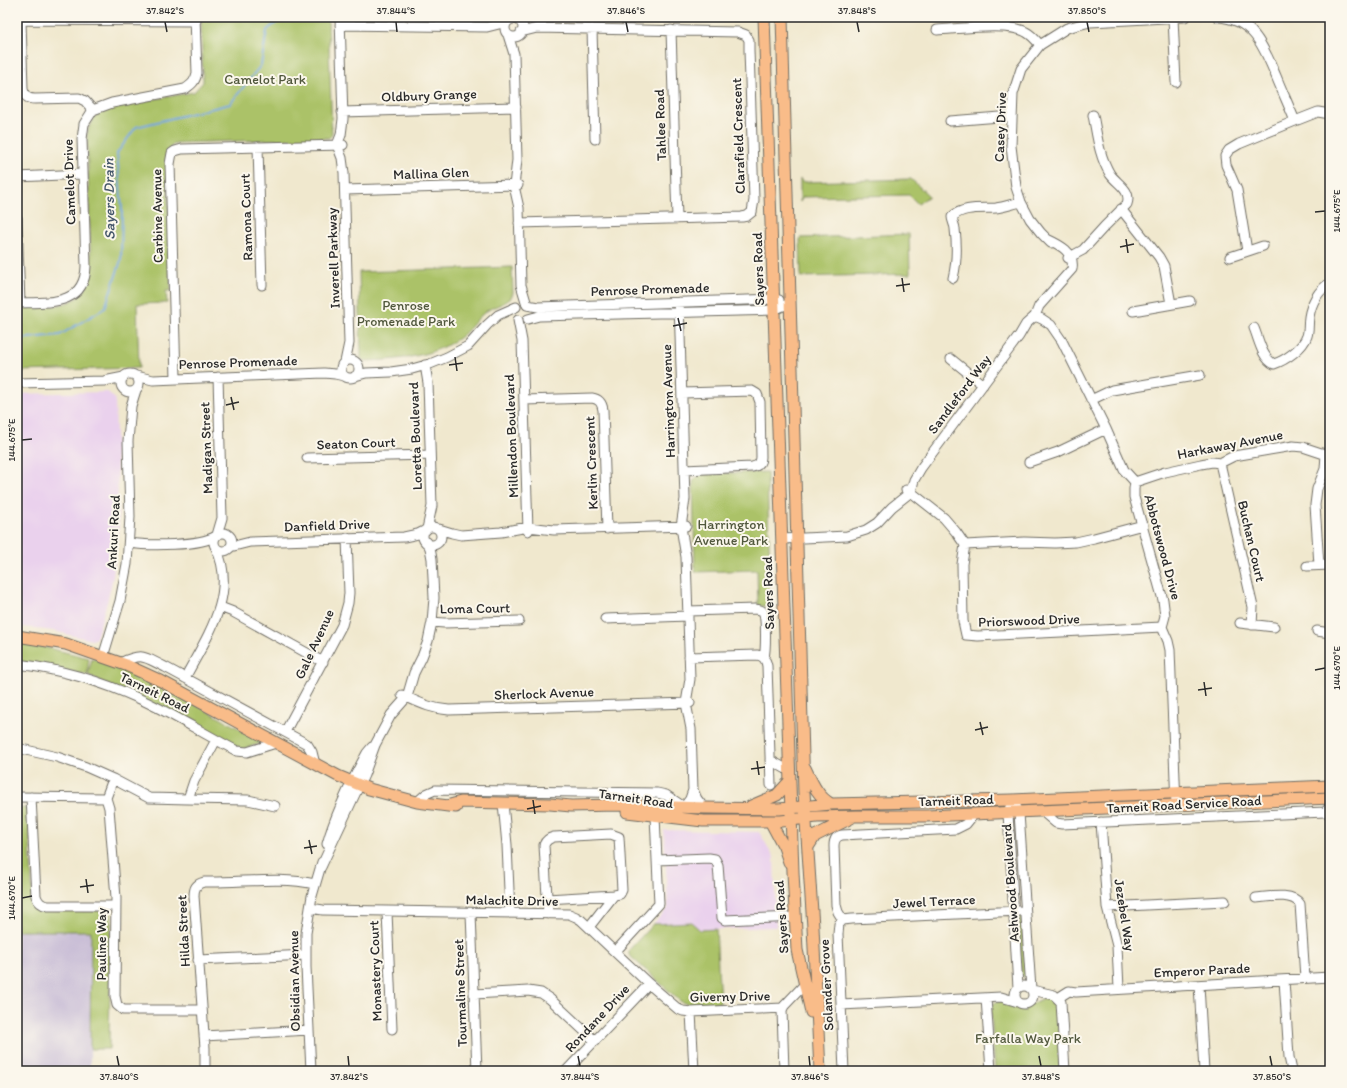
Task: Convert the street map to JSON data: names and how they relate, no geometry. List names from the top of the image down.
{
  "streets": {
    "main road": ["Sayers Road", "Tarneit Road"],
    "street": [
      "Oldbury Grange",
      "Tahlee Road",
      "Casey Drive",
      "Clarafield Crescent",
      "Mallina Glen",
      "Camelot Drive",
      "Carbine Avenue",
      "Ramona Court",
      "Inverell Parkway",
      "Penrose Promenade",
      "Sandleford Way",
      "Harrington Avenue",
      "Loretta Boulevard",
      "Millendon Boulevard",
      "Seaton Court",
      "Harkaway Avenue",
      "Madigan Street",
      "Kerlin Crescent",
      "Danfield Drive",
      "Ankuri Road",
      "Buchan Court",
      "Abbotswood Drive",
      "Loma Court",
      "Priorswood Drive",
      "Gale Avenue",
      "Sherlock Avenue",
      "Tarneit Road Service Road",
      "Ashwood Boulevard",
      "Malachite Drive",
      "Jewel Terrace",
      "Jezebel Way",
      "Hilda Street",
      "Pauline Way",
      "Emperor Parade",
      "Monastery Court",
      "Obsidian Avenue",
      "Solander Grove",
      "Tourmaline Street",
      "Giverny Drive",
      "Rondane Drive"
    ]
  },
  "crossings": [
    ["Tahlee Road", "Clarafield Crescent"],
    ["Casey Drive", "Sandleford Way"],
    ["Mallina Glen", "Inverell Parkway"],
    ["Carbine Avenue", "Ramona Court"],
    ["Carbine Avenue", "Inverell Parkway"],
    ["Carbine Avenue", "Penrose Promenade"],
    ["Inverell Parkway", "Penrose Promenade"],
    ["Sayers Road", "Penrose Promenade"],
    ["Sayers Road", "Sandleford Way"],
    ["Sayers Road", "Tarneit Road"],
    ["Penrose Promenade", "Harrington Avenue"],
    ["Penrose Promenade", "Millendon Boulevard"],
    ["Penrose Promenade", "Madigan Street"],
    ["Penrose Promenade", "Ankuri Road"],
    ["Sandleford Way", "Abbotswood Drive"],
    ["Harrington Avenue", "Tarneit Road"],
    ["Harrington Avenue", "Sherlock Avenue"],
    ["Loretta Boulevard", "Seaton Court"],
    ["Loretta Boulevard", "Danfield Drive"],
    ["Millendon Boulevard", "Kerlin Crescent"],
    ["Harkaway Avenue", "Buchan Court"],
    ["Harkaway Avenue", "Abbotswood Drive"],
    ["Madigan Street", "Danfield Drive"],
    ["Danfield Drive", "Gale Avenue"],
    ["Ankuri Road", "Tarneit Road"],
    ["Abbotswood Drive", "Priorswood Drive"],
    ["Abbotswood Drive", "Tarneit Road"],
    ["Gale Avenue", "Tarneit Road"],
    ["Tarneit Road", "Tarneit Road Service Road"],
    ["Tarneit Road", "Ashwood Boulevard"],
    ["Tarneit Road", "Obsidian Avenue"],
    ["Tarneit Road Service Road", "Jezebel Way"],
    ["Ashwood Boulevard", "Jewel Terrace"],
    ["Malachite Drive", "Monastery Court"],
    ["Malachite Drive", "Obsidian Avenue"],
    ["Malachite Drive", "Tourmaline Street"],
    ["Malachite Drive", "Giverny Drive"],
    ["Malachite Drive", "Rondane Drive"],
    ["Jewel Terrace", "Solander Grove"],
    ["Jezebel Way", "Emperor Parade"],
    ["Hilda Street", "Pauline Way"],
    ["Hilda Street", "Obsidian Avenue"]
  ],
  "water": ["Sayers Drain"],
  "parks": [
    "Camelot Park",
    "Penrose Promenade Park",
    "Harrington Avenue Park",
    "Farfalla Way Park"
  ],
  "coordinates": [
    "37.842°S",
    "37.844°S",
    "37.846°S",
    "37.848°S",
    "37.850°S",
    "144.675°E",
    "144.670°E",
    "37.840°S"
  ]
}
